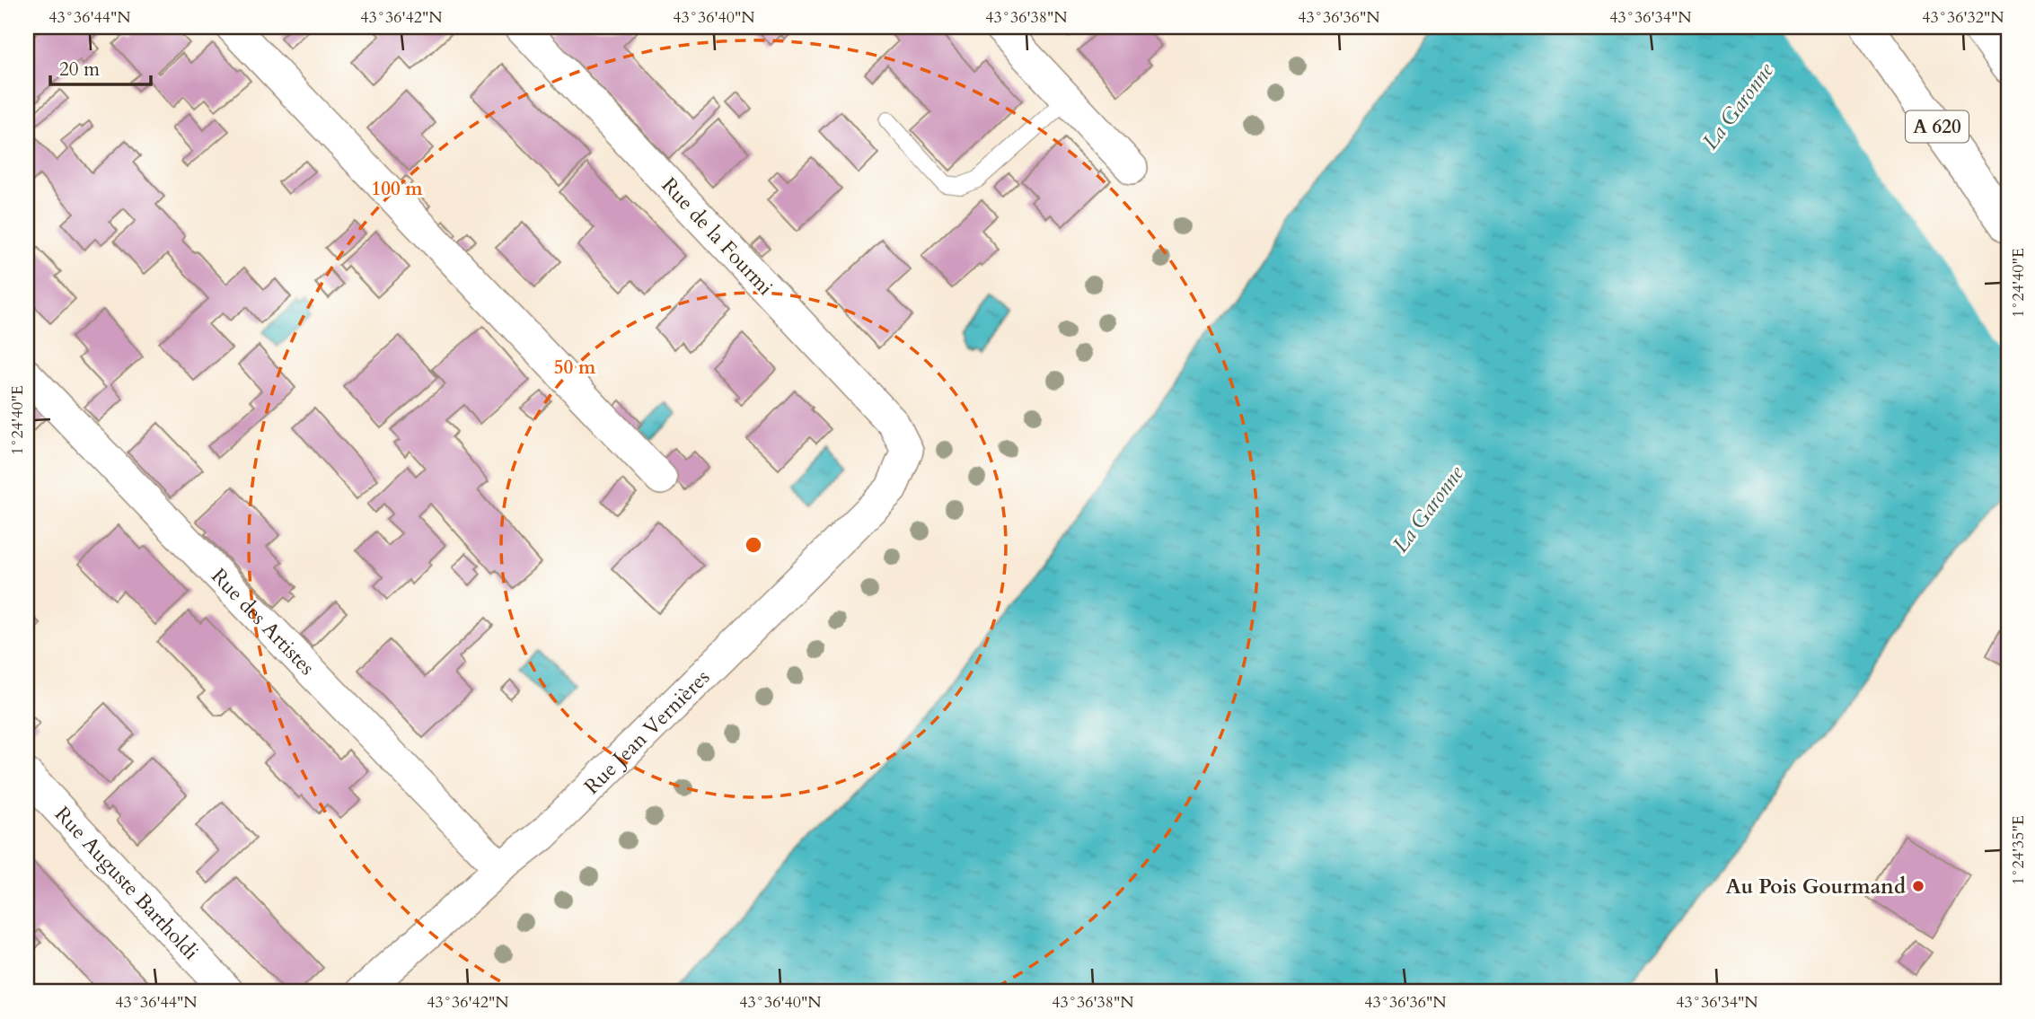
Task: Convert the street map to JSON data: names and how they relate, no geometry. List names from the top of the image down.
{
  "streets": {
    "highway": ["A 620"],
    "street": [
      "Rue de la Fourmi",
      "Rue des Artistes",
      "Rue Jean Vernières",
      "Rue Auguste Bartholdi"
    ]
  },
  "crossings": [
    ["Rue de la Fourmi", "Rue Jean Vernières"],
    ["Rue des Artistes", "Rue Jean Vernières"]
  ],
  "water": ["La Garonne"],
  "places": ["Au Pois Gourmand"],
  "scale_bar": "20 m",
  "coordinates": [
    "43°36'44\"N",
    "43°36'42\"N",
    "43°36'40\"N",
    "43°36'38\"N",
    "43°36'36\"N",
    "43°36'34\"N",
    "43°36'32\"N",
    "1°24'40\"E",
    "1°24'35\"E"
  ],
  "rings": ["100 m", "50 m"]
}
